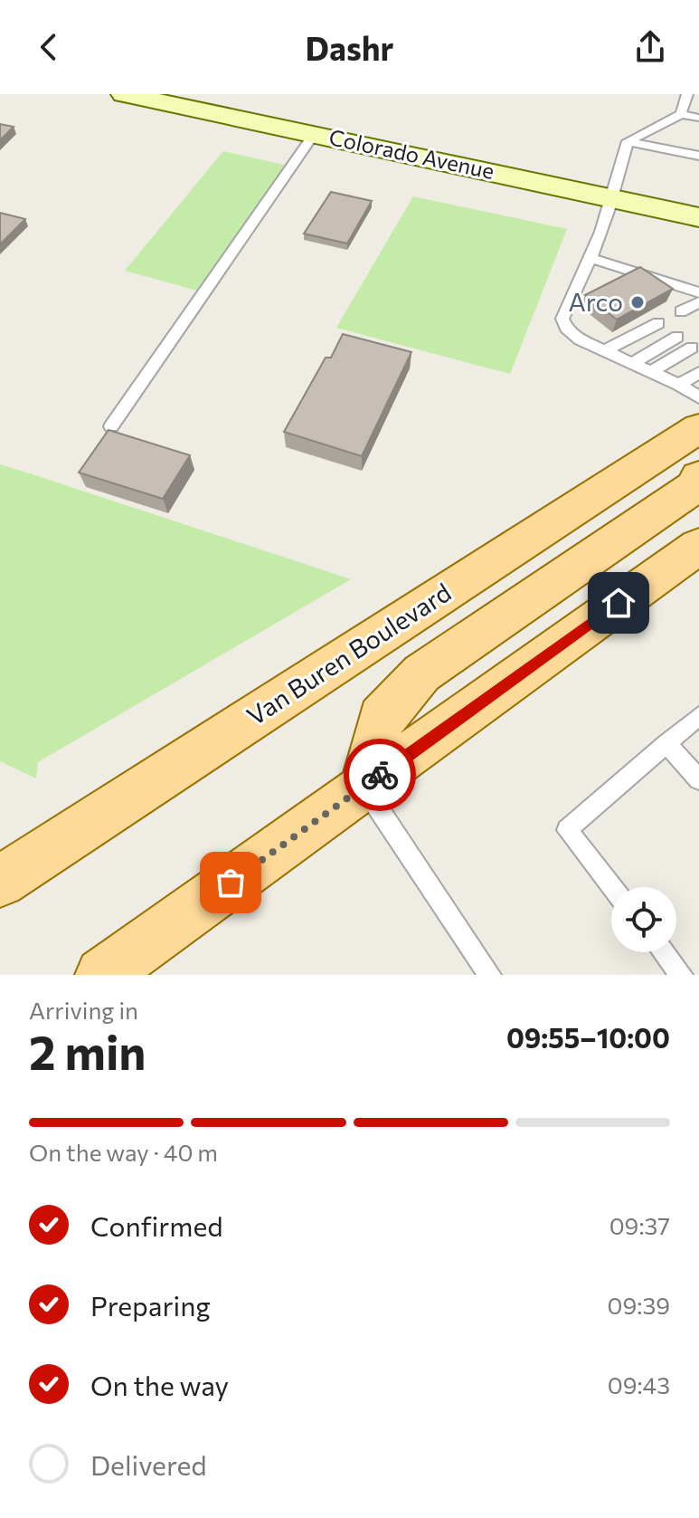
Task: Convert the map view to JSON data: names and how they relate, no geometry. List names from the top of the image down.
{
  "streets": {
    "main road": ["Van Buren Boulevard"],
    "street": ["Colorado Avenue"]
  },
  "places": ["Arco"],
  "page": {
    "header": "Dashr",
    "heading": ["2 min", "Arriving in", "09:55–10:00"],
    "bar": "On the way · 40 m",
    "list": [
      ["Confirmed", "09:37"],
      ["Preparing", "09:39"],
      ["On the way", "09:43"],
      "Delivered"
    ]
  }
}
